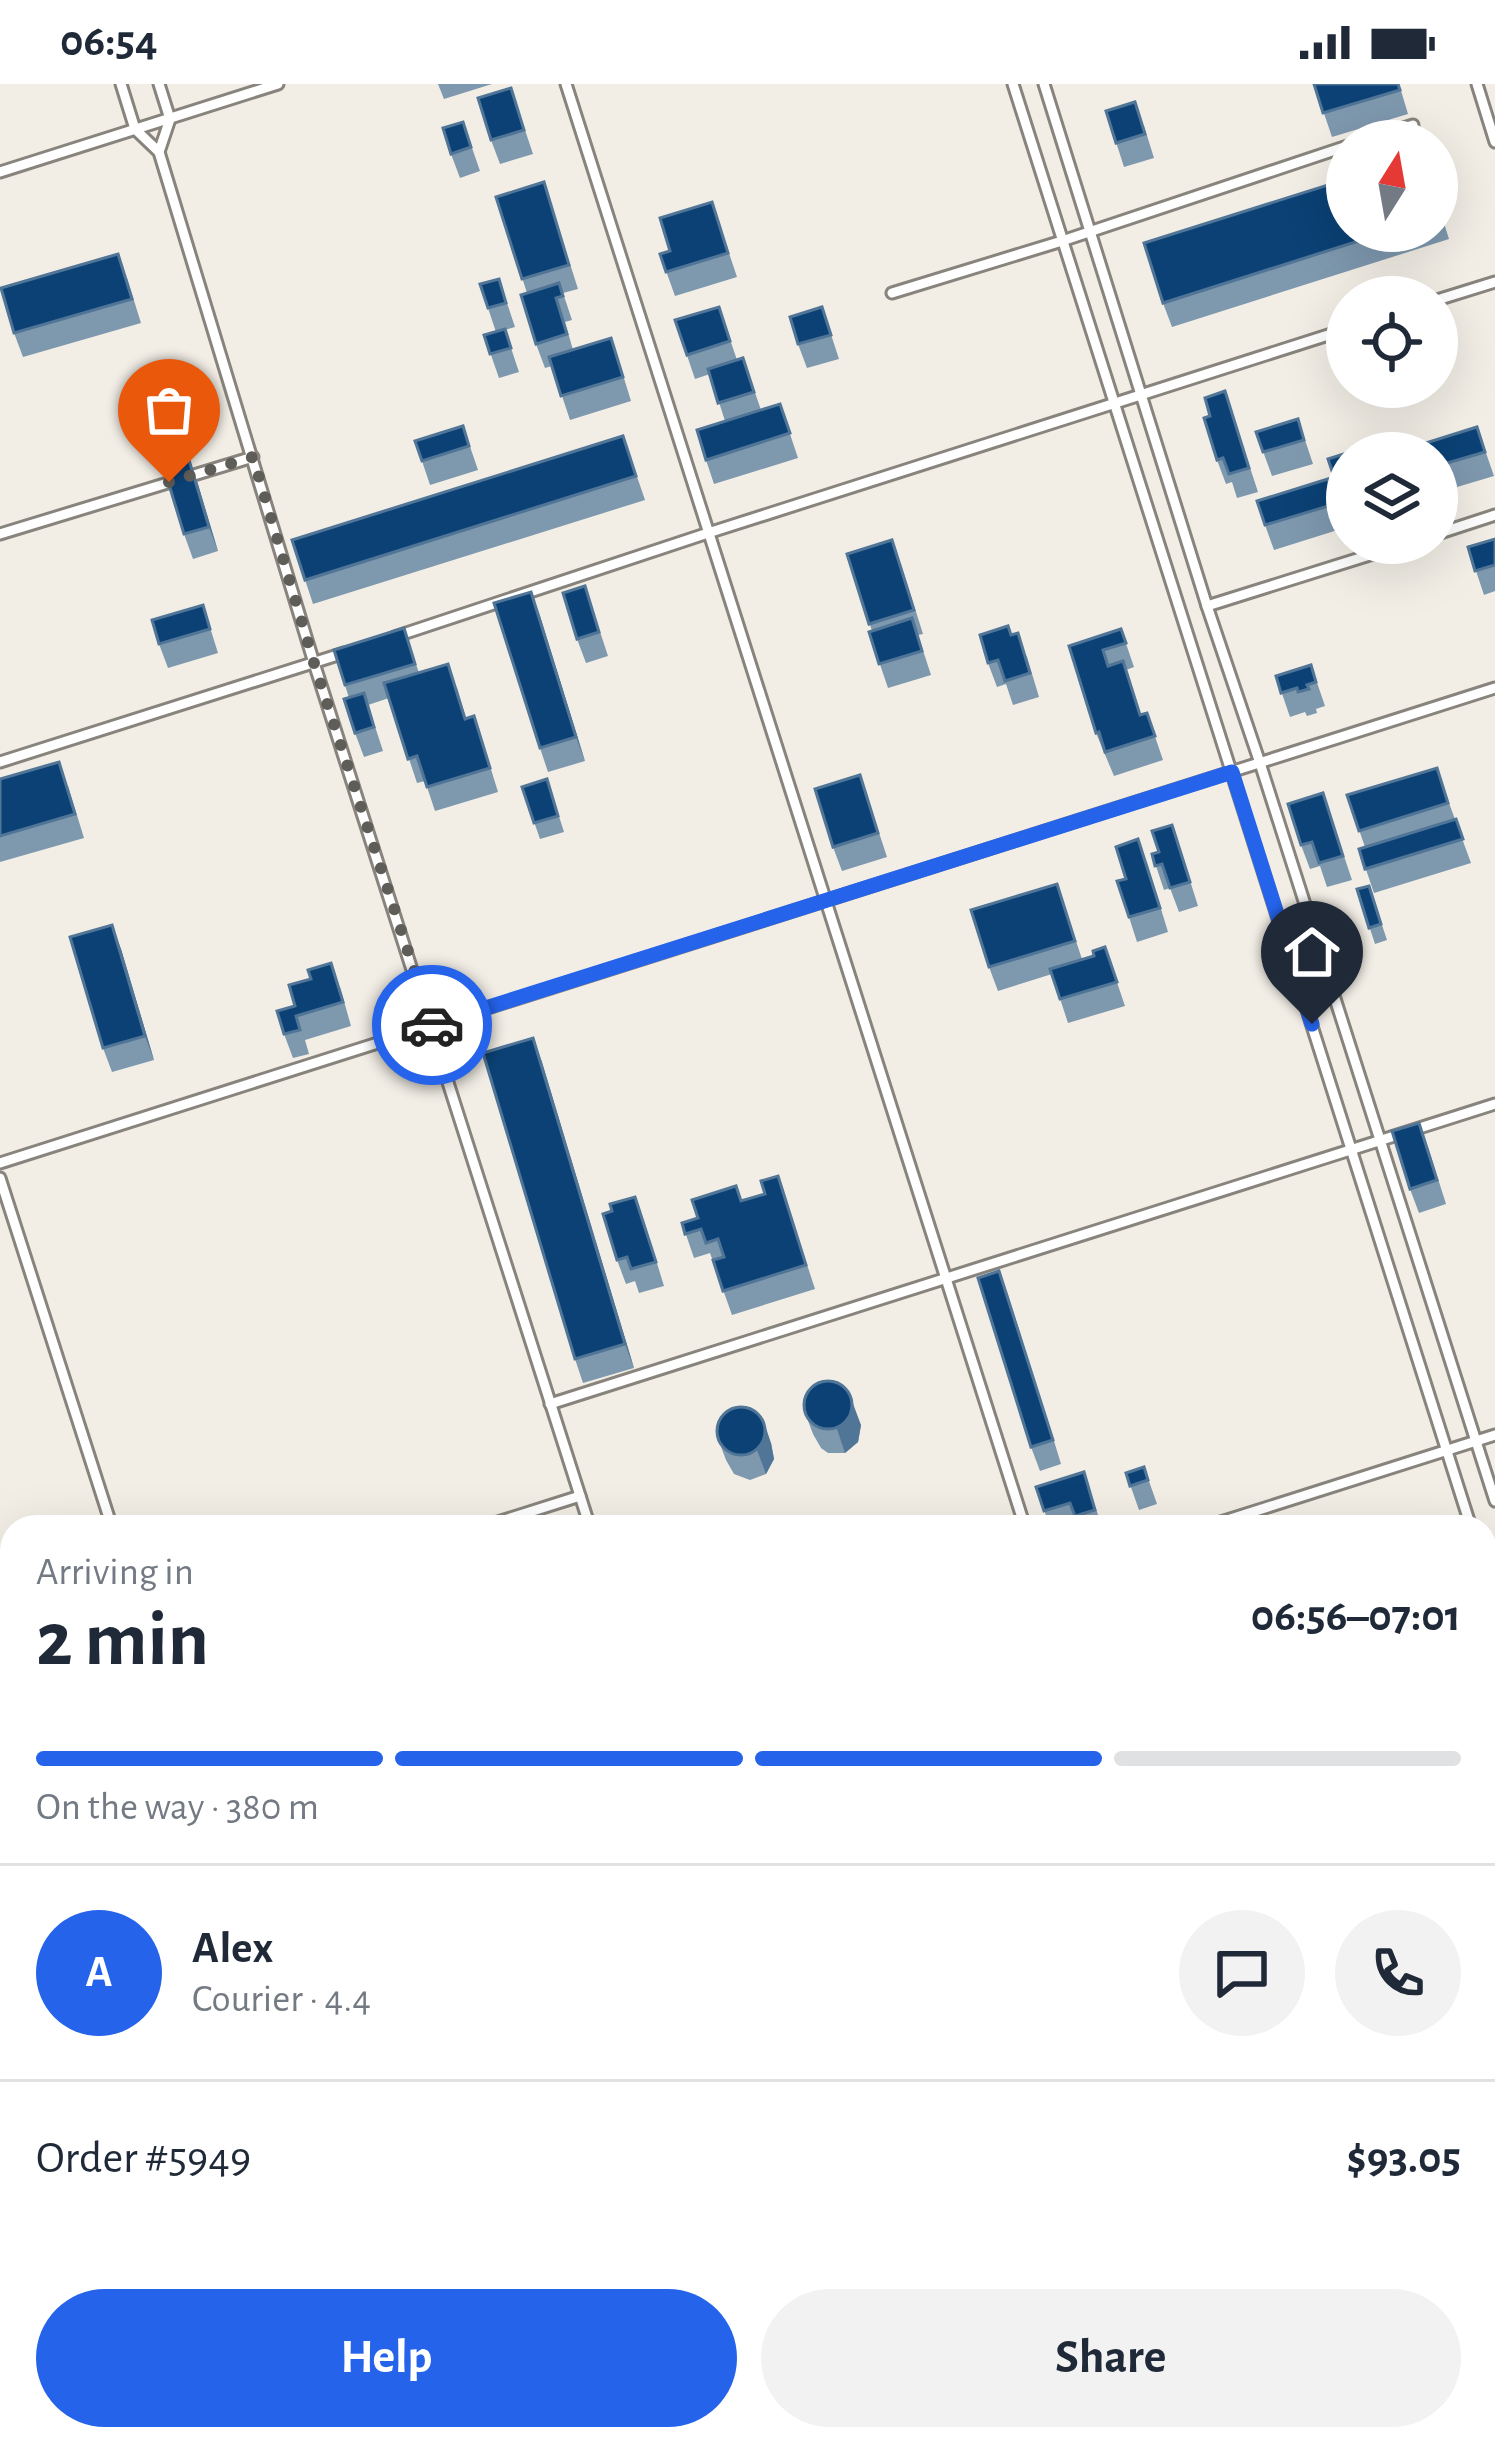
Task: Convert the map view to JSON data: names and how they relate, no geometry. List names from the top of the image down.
{
  "north": "top",
  "page": {
    "status": "06:54",
    "heading": ["2 min", "Arriving in", "06:56–07:01"],
    "panel": [
      "Alex",
      "Courier · 4.4",
      "Order #5949",
      "$93.05"
    ],
    "bar": "On the way · 380 m",
    "round": "A",
    "buttons": ["Help", "Share"]
  }
}
